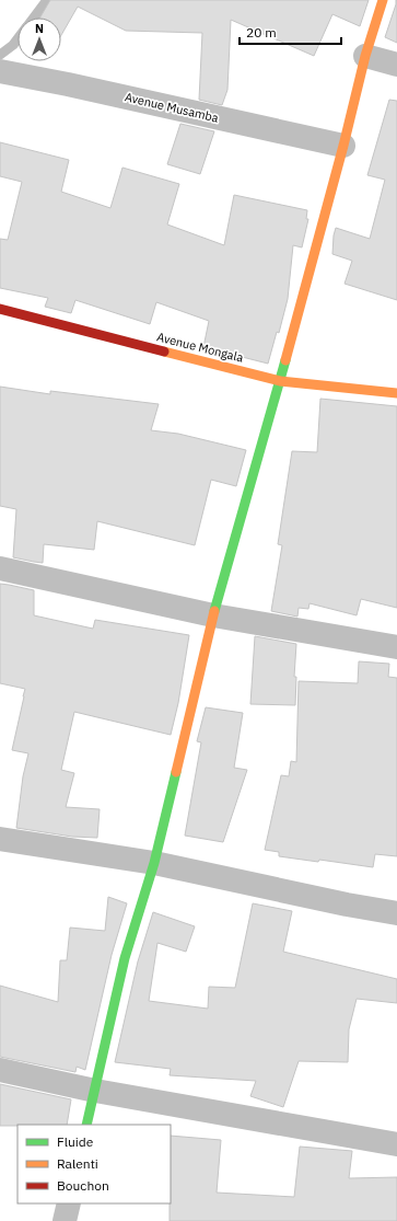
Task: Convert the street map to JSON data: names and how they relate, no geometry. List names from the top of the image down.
{
  "streets": {
    "street": ["Avenue Musamba", "Avenue Mongala"]
  },
  "legend": ["Fluide", "Ralenti", "Bouchon"],
  "scale_bar": "20 m",
  "north": "top"
}
